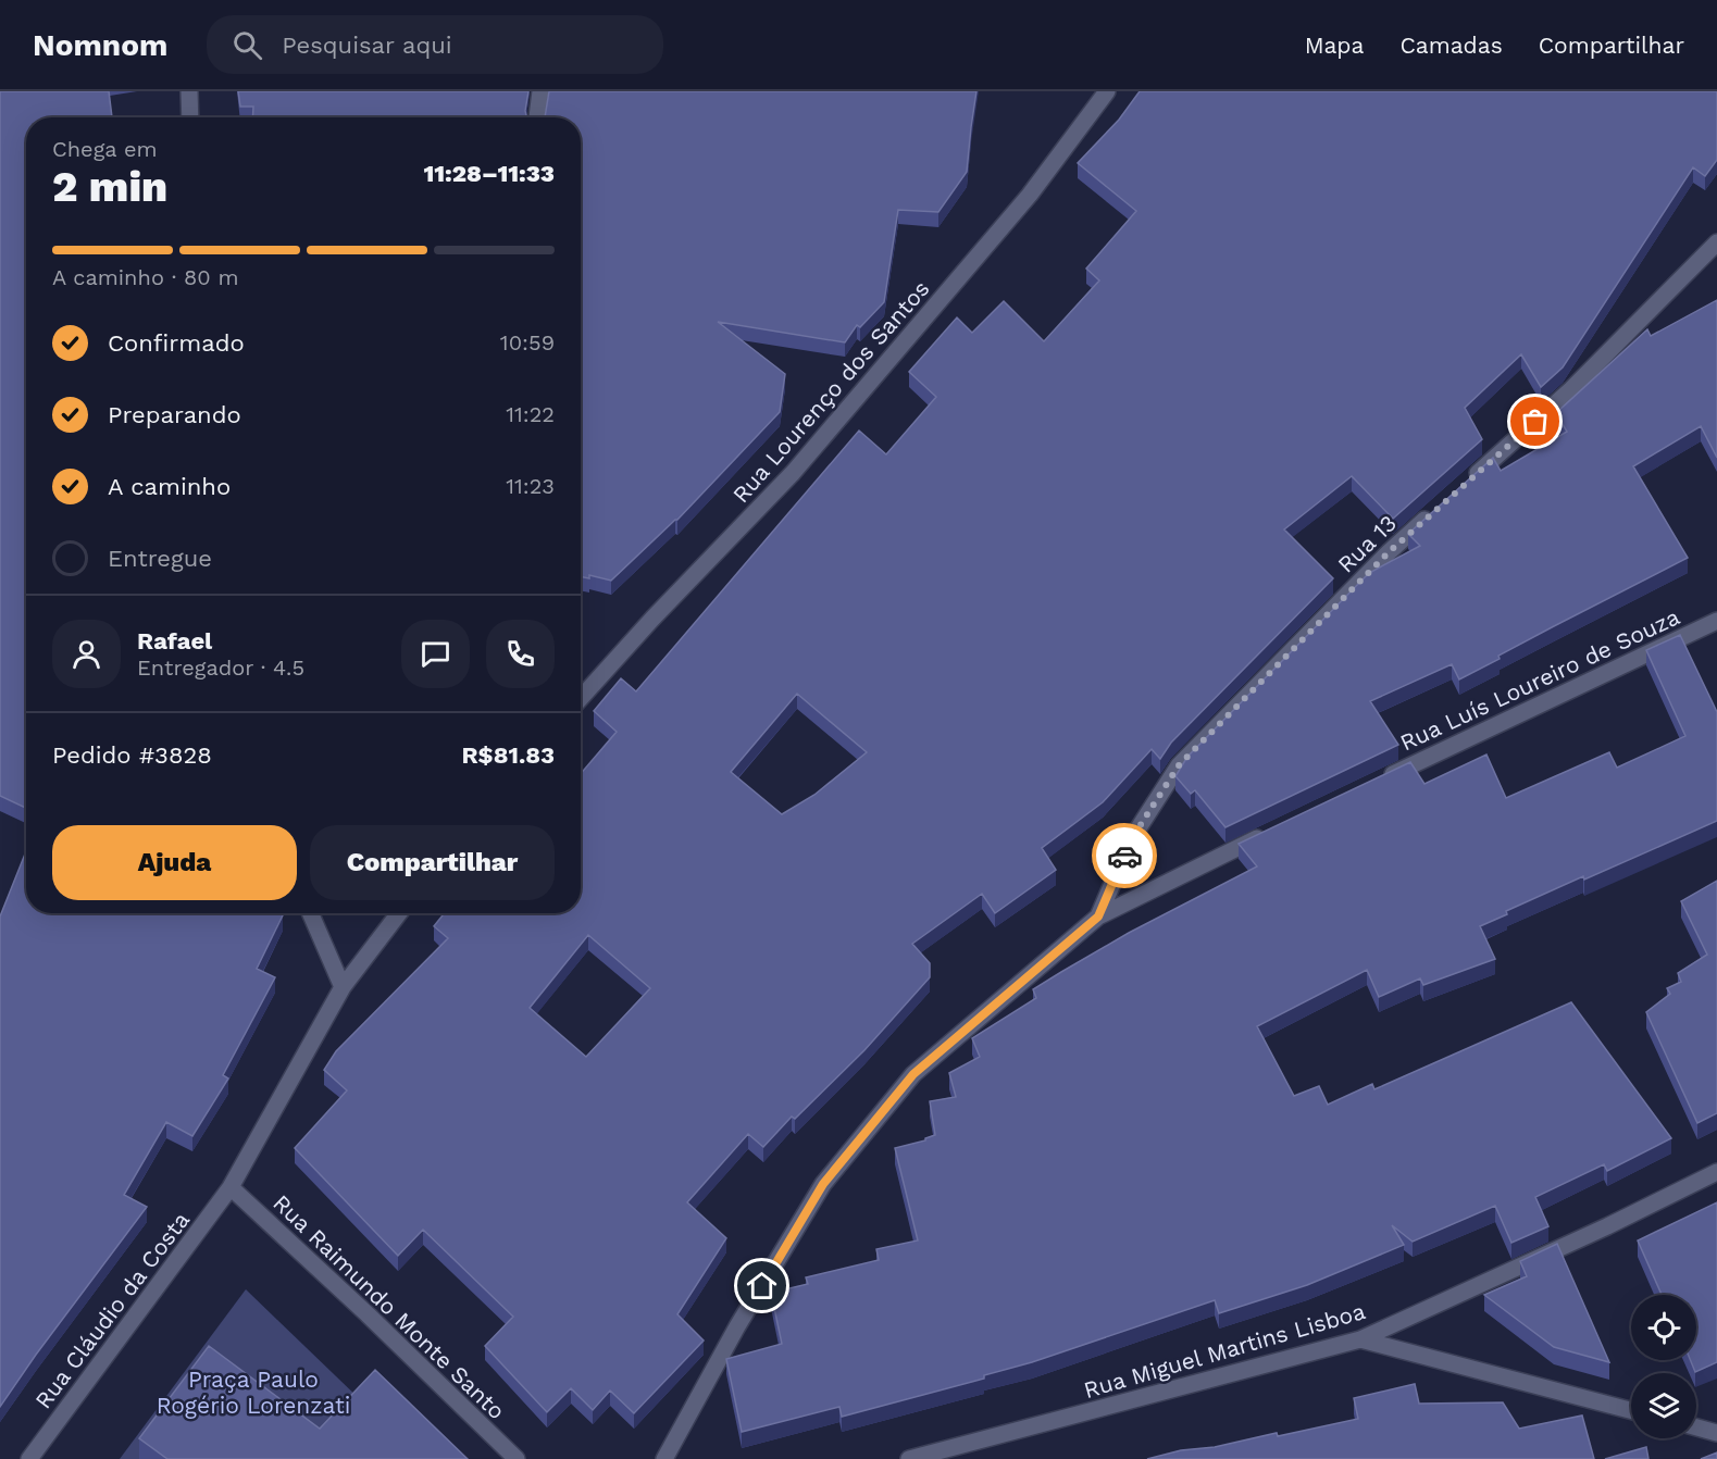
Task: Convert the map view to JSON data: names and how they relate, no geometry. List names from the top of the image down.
{
  "streets": {
    "street": [
      "Rua Lourenço dos Santos",
      "Rua 13",
      "Rua Luís Loureiro de Souza",
      "Rua Raimundo Monte Santo",
      "Rua Cláudio da Costa",
      "Rua Miguel Martins Lisboa"
    ]
  },
  "crossings": [
    ["Rua Raimundo Monte Santo", "Rua Cláudio da Costa"]
  ],
  "parks": ["Praça Paulo Rogério Lorenzati"],
  "page": {
    "header": "Nomnom",
    "search": "Pesquisar aqui",
    "nav": ["Mapa", "Camadas", "Compartilhar"],
    "heading": ["2 min", "Chega em", "11:28–11:33"],
    "panel": [
      "Rafael",
      "Entregador · 4.5",
      "Pedido #3828",
      "R$81.83"
    ],
    "bar": "A caminho · 80 m",
    "list": [
      ["Confirmado", "10:59"],
      ["Preparando", "11:22"],
      ["A caminho", "11:23"],
      "Entregue"
    ],
    "buttons": ["Ajuda", "Compartilhar"]
  }
}
